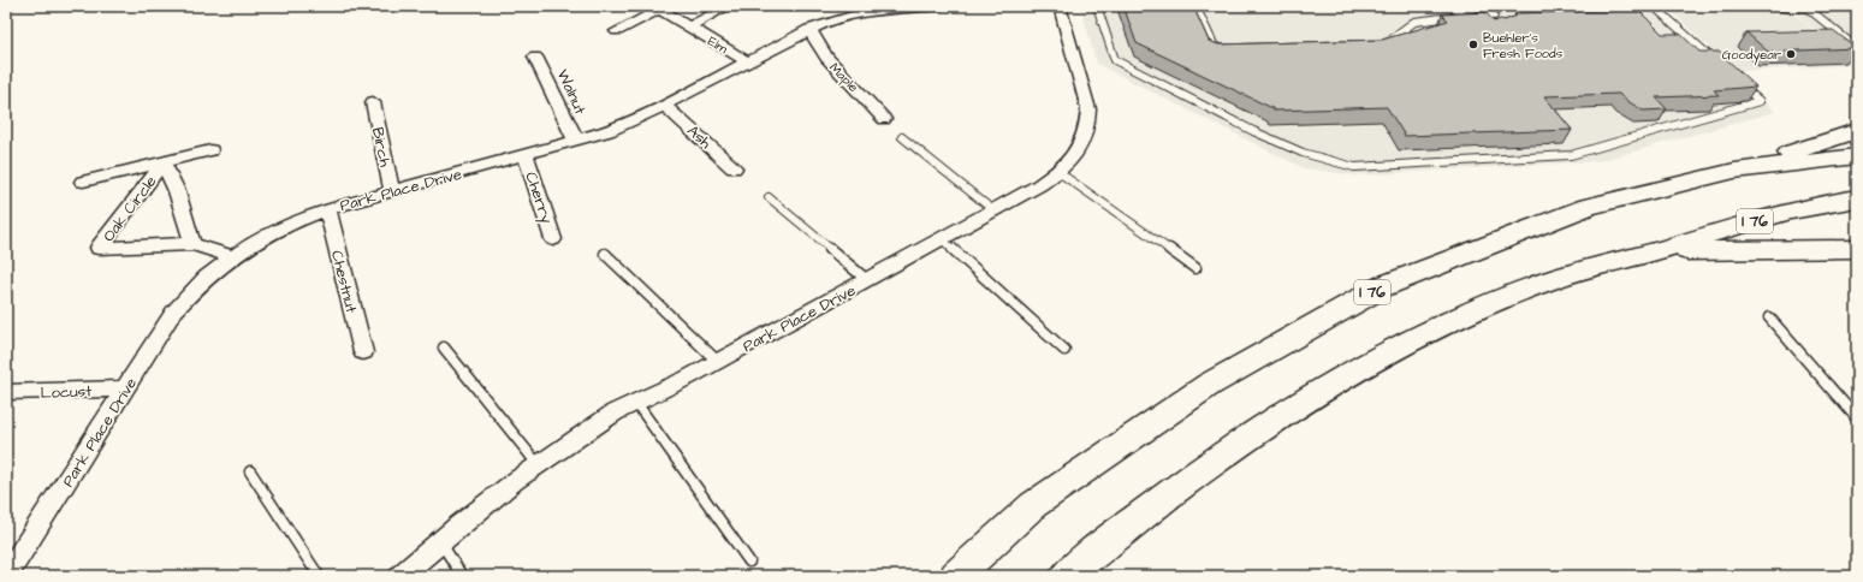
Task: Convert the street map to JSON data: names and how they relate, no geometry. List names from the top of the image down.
{
  "streets": {
    "highway": ["I 76"],
    "street": [
      "Elm",
      "Maple",
      "Walnut",
      "Ash",
      "Birch",
      "Park Place Drive",
      "Cherry",
      "Oak Circle",
      "Chestnut",
      "Locust"
    ]
  },
  "crossings": [
    ["Elm", "Park Place Drive"],
    ["Maple", "Park Place Drive"],
    ["Walnut", "Park Place Drive"],
    ["Ash", "Park Place Drive"],
    ["Birch", "Park Place Drive"],
    ["Park Place Drive", "Cherry"],
    ["Park Place Drive", "Oak Circle"],
    ["Park Place Drive", "Chestnut"],
    ["Park Place Drive", "Locust"]
  ],
  "places": ["Buehler's Fresh Foods", "Goodyear"]
}
